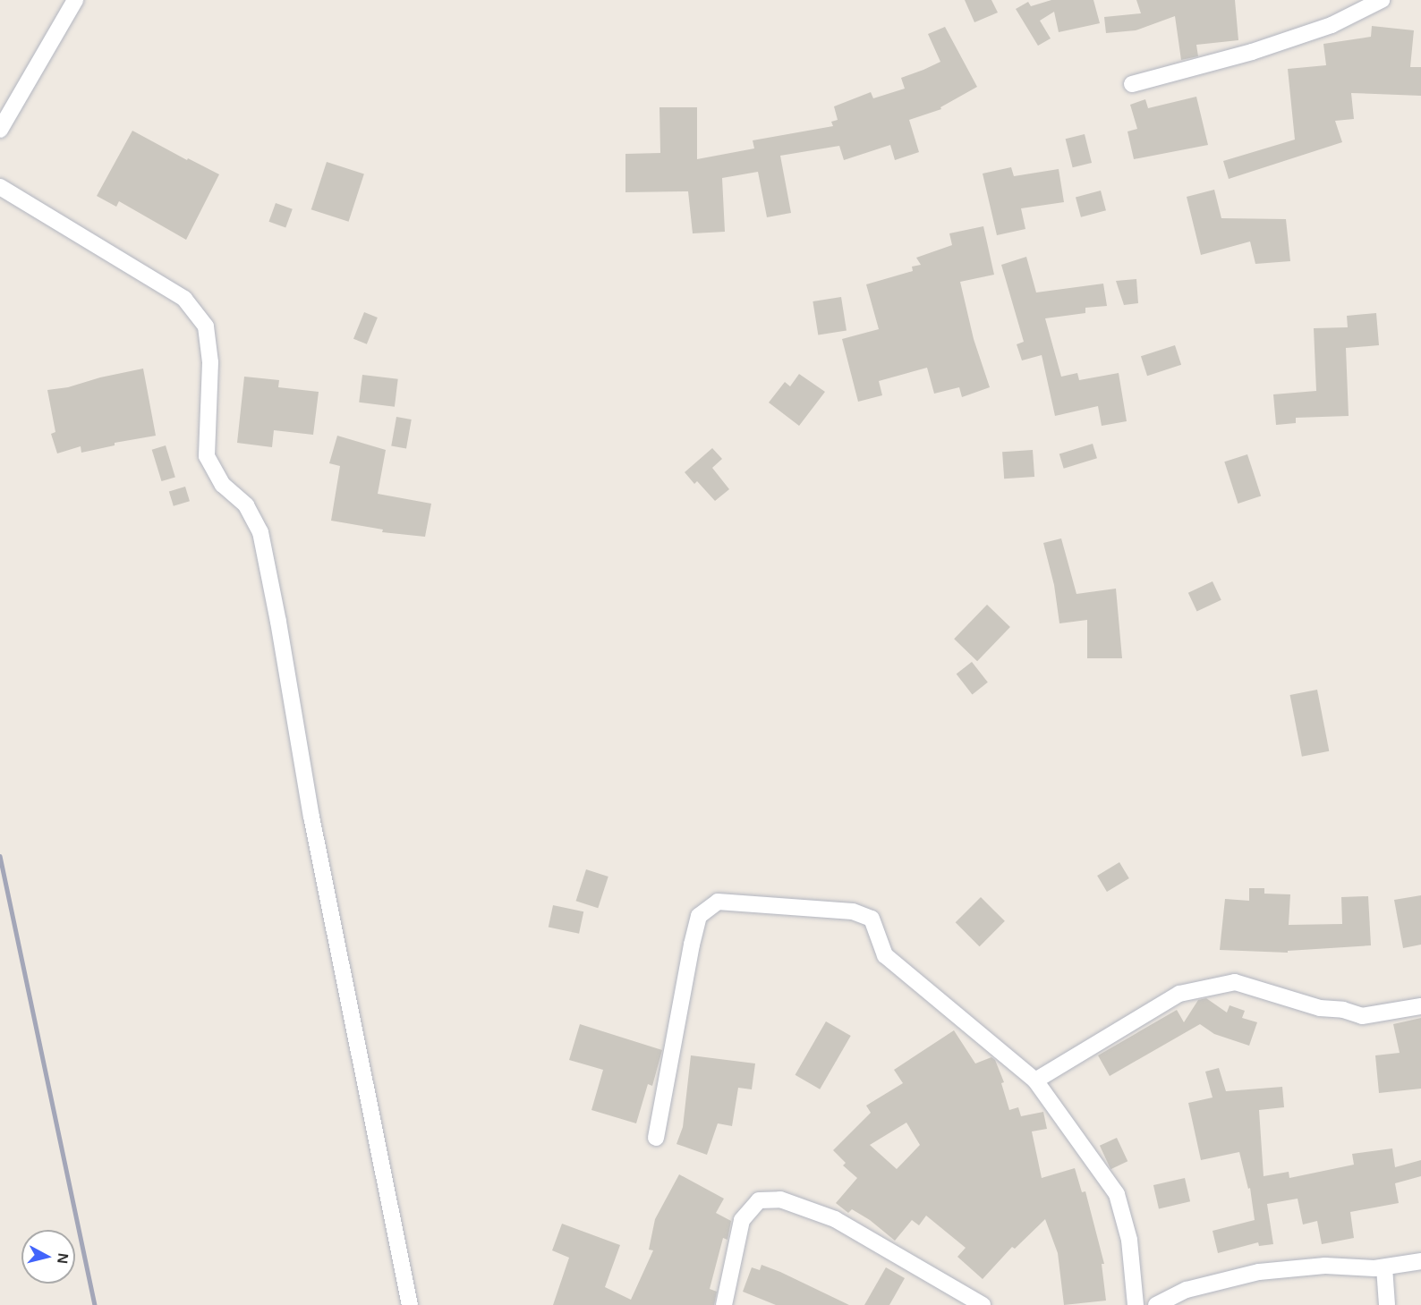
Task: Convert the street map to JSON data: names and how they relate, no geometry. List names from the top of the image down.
{
  "north": "right"
}
